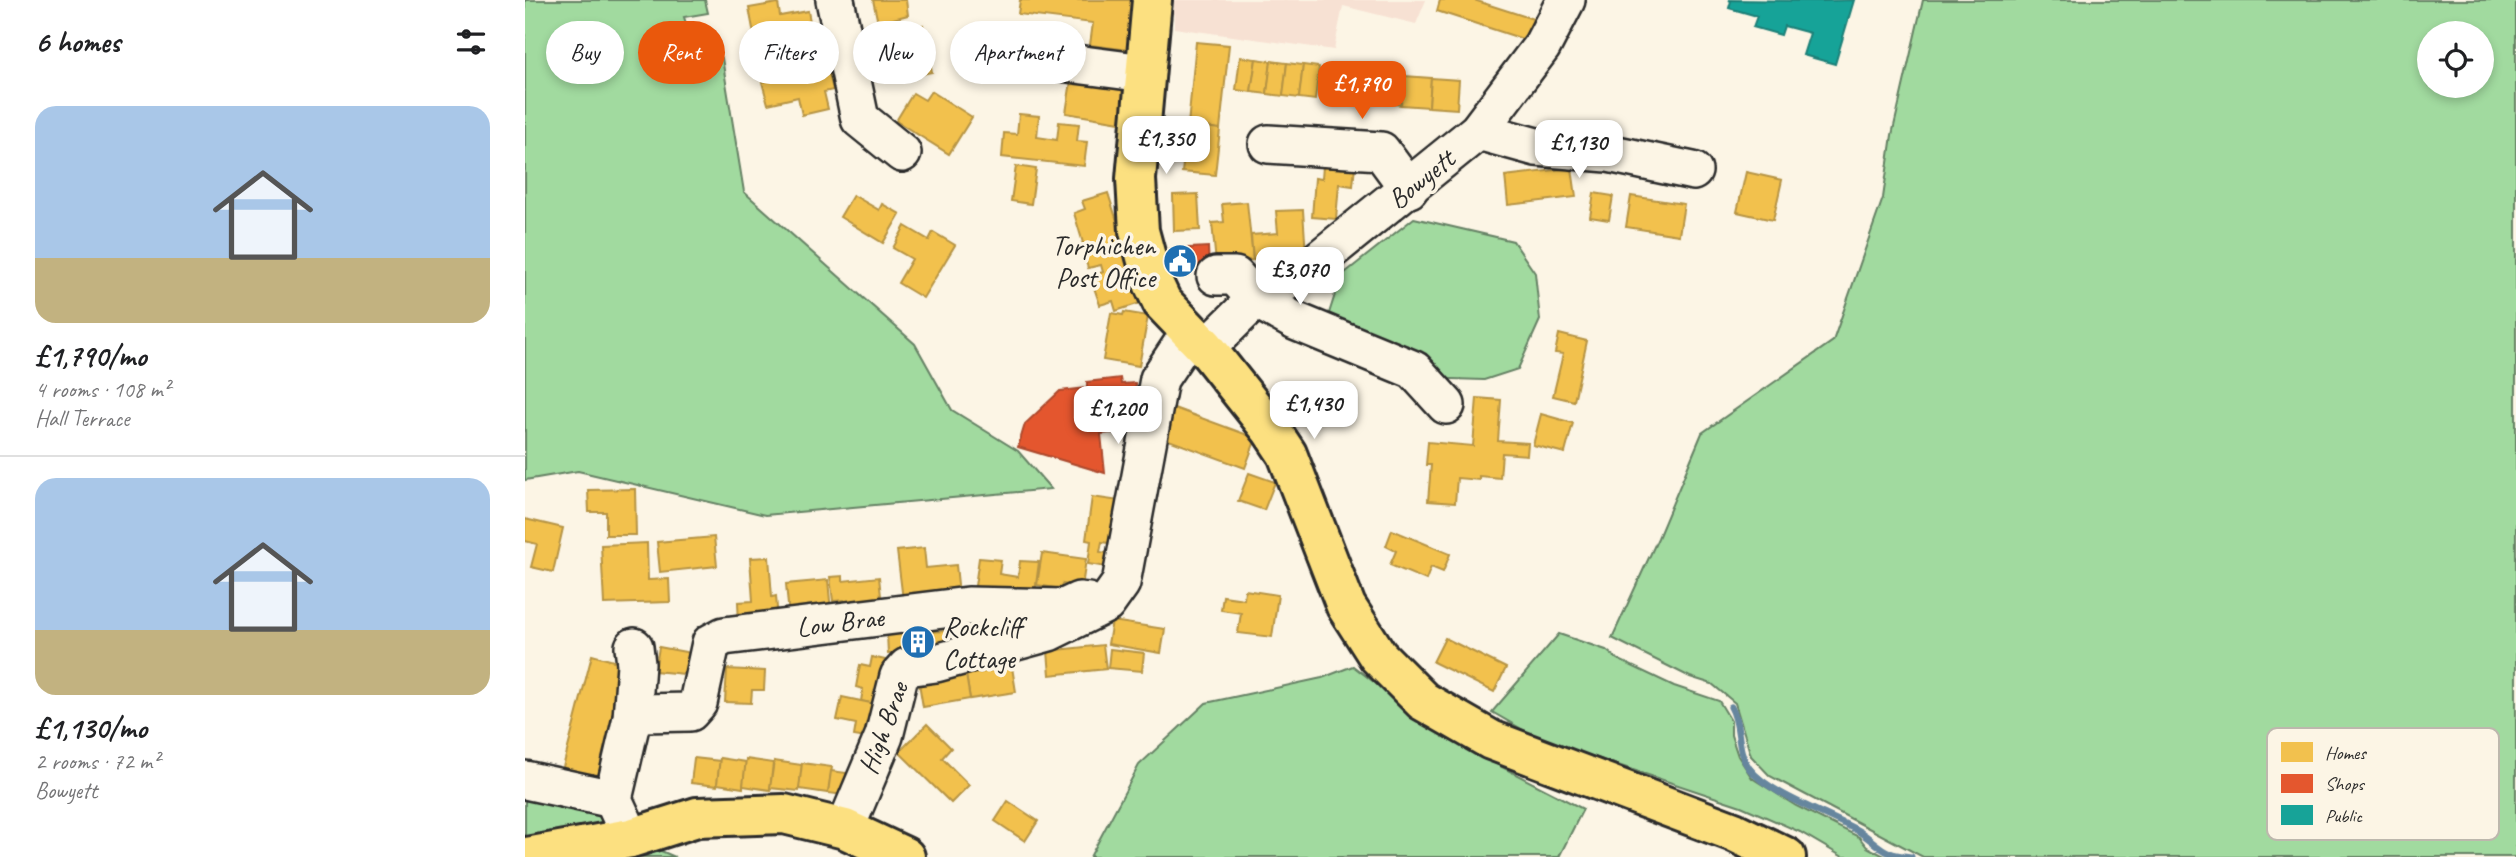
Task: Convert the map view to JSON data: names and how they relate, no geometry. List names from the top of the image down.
{
  "streets": {
    "street": ["Bowyett", "Low Brae", "High Brae"]
  },
  "crossings": [
    ["Low Brae", "High Brae"]
  ],
  "places": {
    "public building": ["Torphichen Post Office"],
    "building": ["Rockcliff Cottage"]
  },
  "legend": ["Homes", "Shops", "Public"],
  "page": {
    "heading": "6 homes",
    "chip": [
      "Buy",
      "Rent",
      "Filters",
      "New",
      "Apartment"
    ],
    "price": [
      "£1,790",
      "£1,350",
      "£1,130",
      "£3,070",
      "£1,430",
      "£1,200"
    ],
    "list": [
      {
        "name": "£1,790/mo",
        "note": "4 rooms · 108 m² · Hall Terrace"
      },
      {
        "name": "£1,130/mo",
        "note": "2 rooms · 72 m² · Bowyett"
      }
    ]
  }
}
